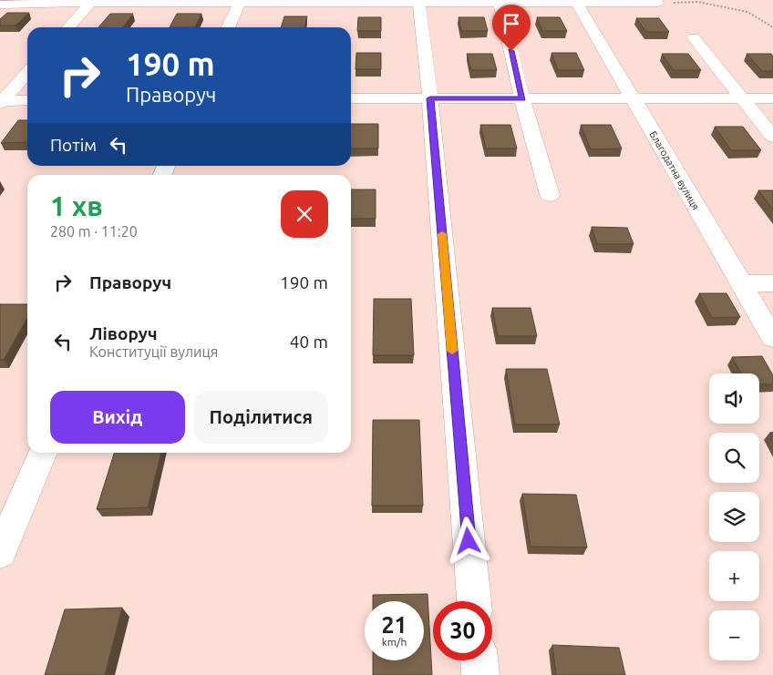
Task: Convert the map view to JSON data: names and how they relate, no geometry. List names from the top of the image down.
{
  "streets": {
    "street": ["Благодатна вулиця"]
  },
  "page": {
    "turn": ["190 m", "Праворуч"],
    "then": "Потім",
    "heading": ["1 хв", "280 m · 11:20"],
    "list": [
      {
        "name": "Праворуч",
        "value": "190 m"
      },
      {
        "name": "Ліворуч",
        "note": "Конституції вулиця",
        "value": "40 m"
      }
    ],
    "map_buttons": ["+", "−"],
    "buttons": ["Вихід", "Поділитися"],
    "speed": "21 km/h",
    "limit": "30"
  }
}
